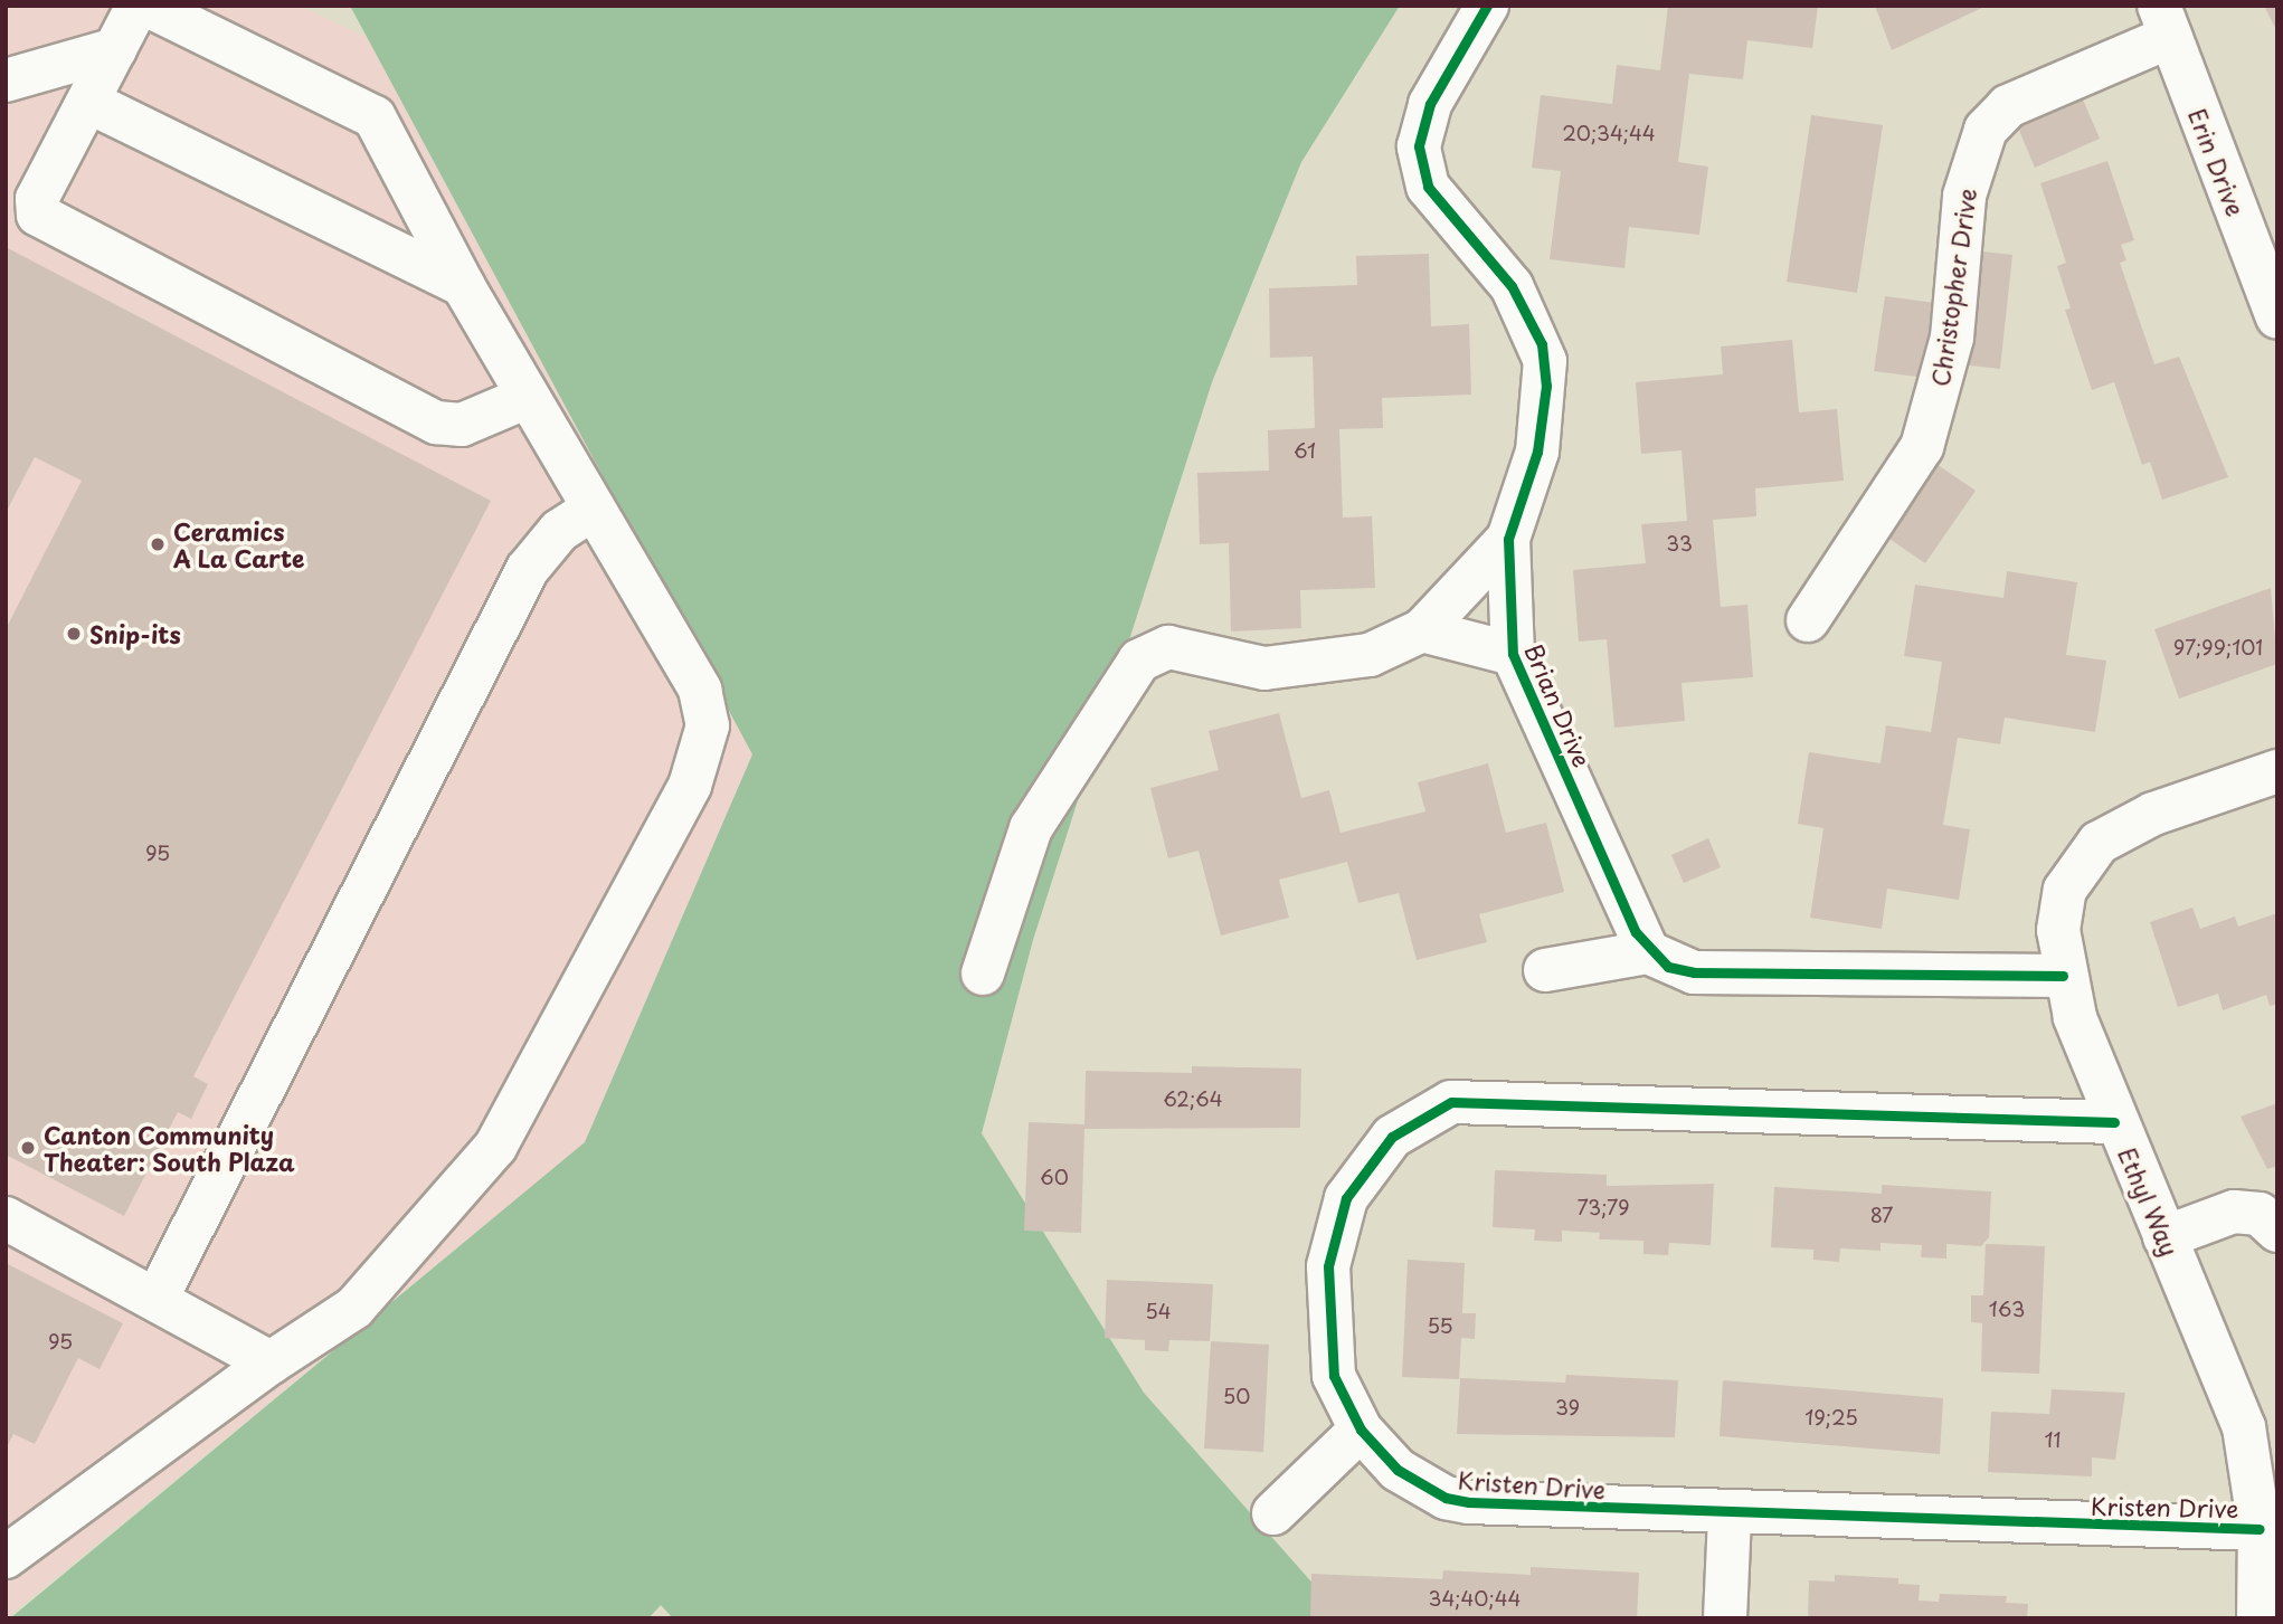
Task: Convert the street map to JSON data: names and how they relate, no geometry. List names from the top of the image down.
{
  "streets": {
    "street": [
      "Erin Drive",
      "Christopher Drive",
      "Brian Drive",
      "Ethyl Way",
      "Kristen Drive"
    ]
  },
  "crossings": [
    ["Erin Drive", "Christopher Drive"],
    ["Ethyl Way", "Kristen Drive"]
  ],
  "places": ["Ceramics A La Carte", "Snip-its", "Canton Community Theater: South Plaza"],
  "house_numbers": [
    "20;34;44",
    "61",
    "33",
    "97;99;101",
    "95",
    "62;64",
    "60",
    "73;79",
    "87",
    "163",
    "54",
    "55",
    "95",
    "50",
    "39",
    "19;25",
    "11",
    "34;40;44"
  ]
}
